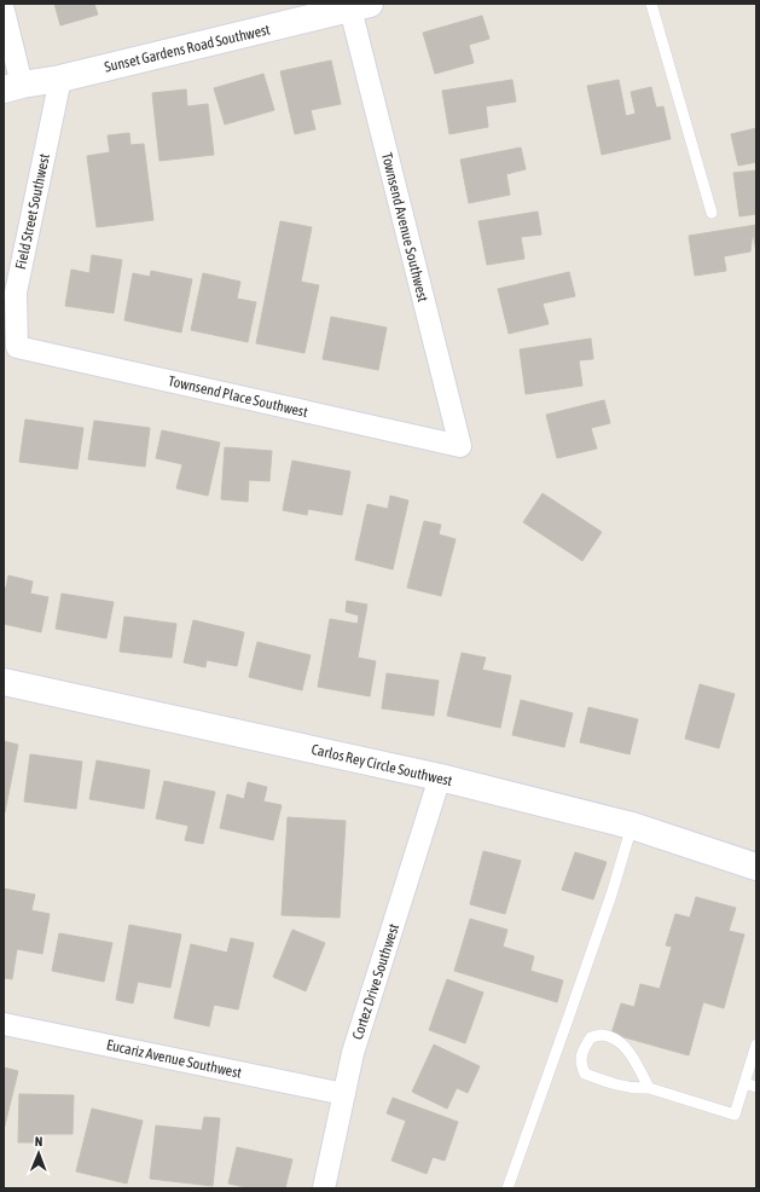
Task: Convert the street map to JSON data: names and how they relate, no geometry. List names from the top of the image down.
{
  "streets": {
    "street": [
      "Sunset Gardens Road Southwest",
      "Field Street Southwest",
      "Townsend Avenue Southwest",
      "Townsend Place Southwest",
      "Carlos Rey Circle Southwest",
      "Cortez Drive Southwest",
      "Eucariz Avenue Southwest"
    ]
  },
  "crossings": [
    ["Sunset Gardens Road Southwest", "Field Street Southwest"],
    ["Sunset Gardens Road Southwest", "Townsend Avenue Southwest"],
    ["Field Street Southwest", "Townsend Place Southwest"],
    ["Townsend Avenue Southwest", "Townsend Place Southwest"],
    ["Carlos Rey Circle Southwest", "Cortez Drive Southwest"],
    ["Cortez Drive Southwest", "Eucariz Avenue Southwest"]
  ],
  "north": "top"
}
